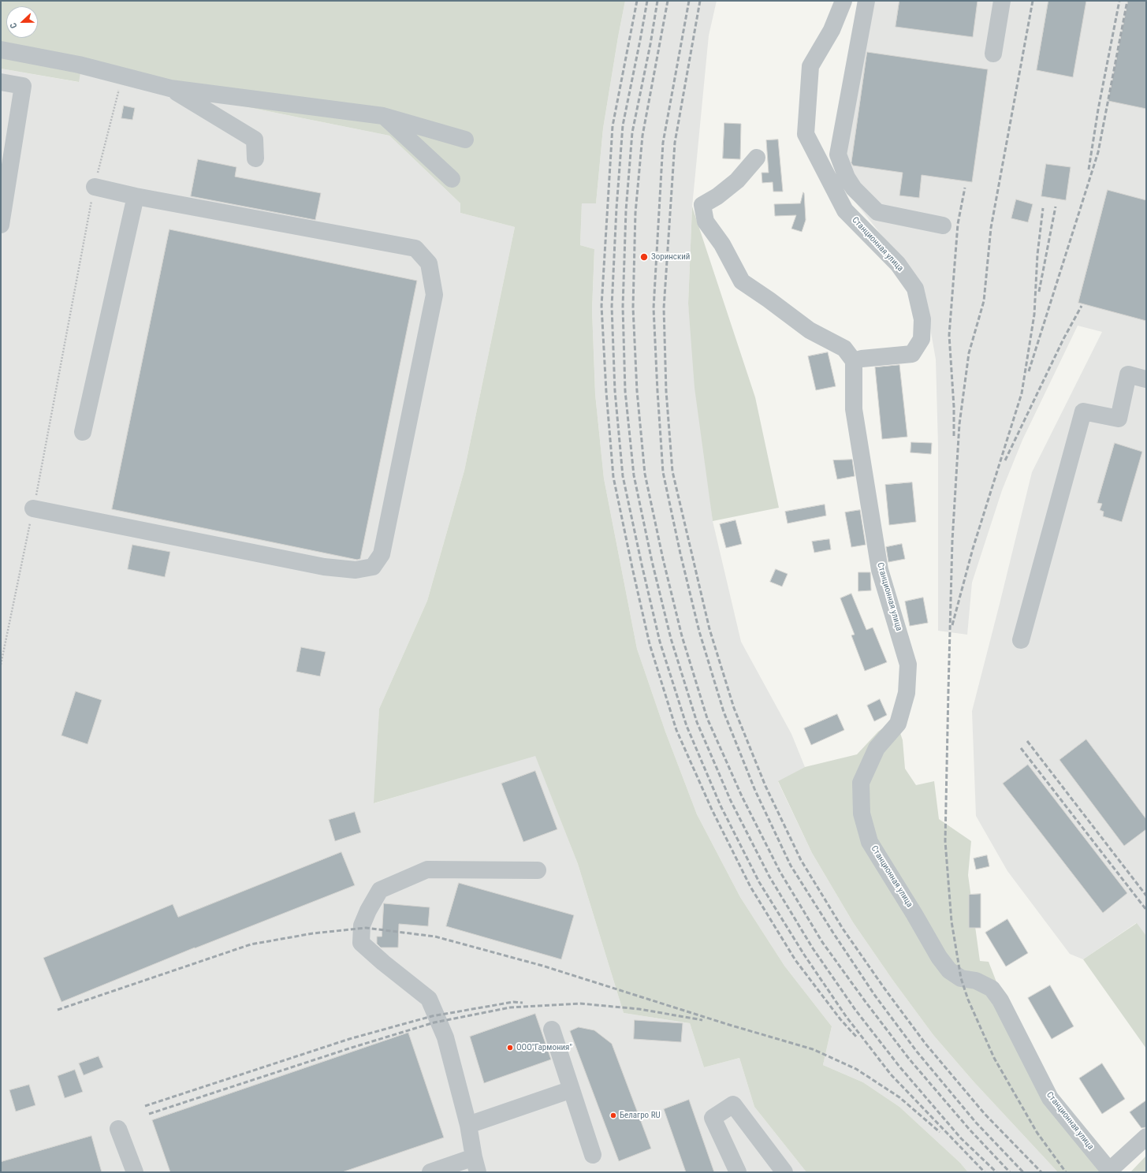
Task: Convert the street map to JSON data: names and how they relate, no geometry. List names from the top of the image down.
{
  "streets": {
    "street": ["Станционная улица"]
  },
  "places": ["Зоринский", "ООО\"Гармония\"", "Белагро RU"],
  "north": "left"
}
